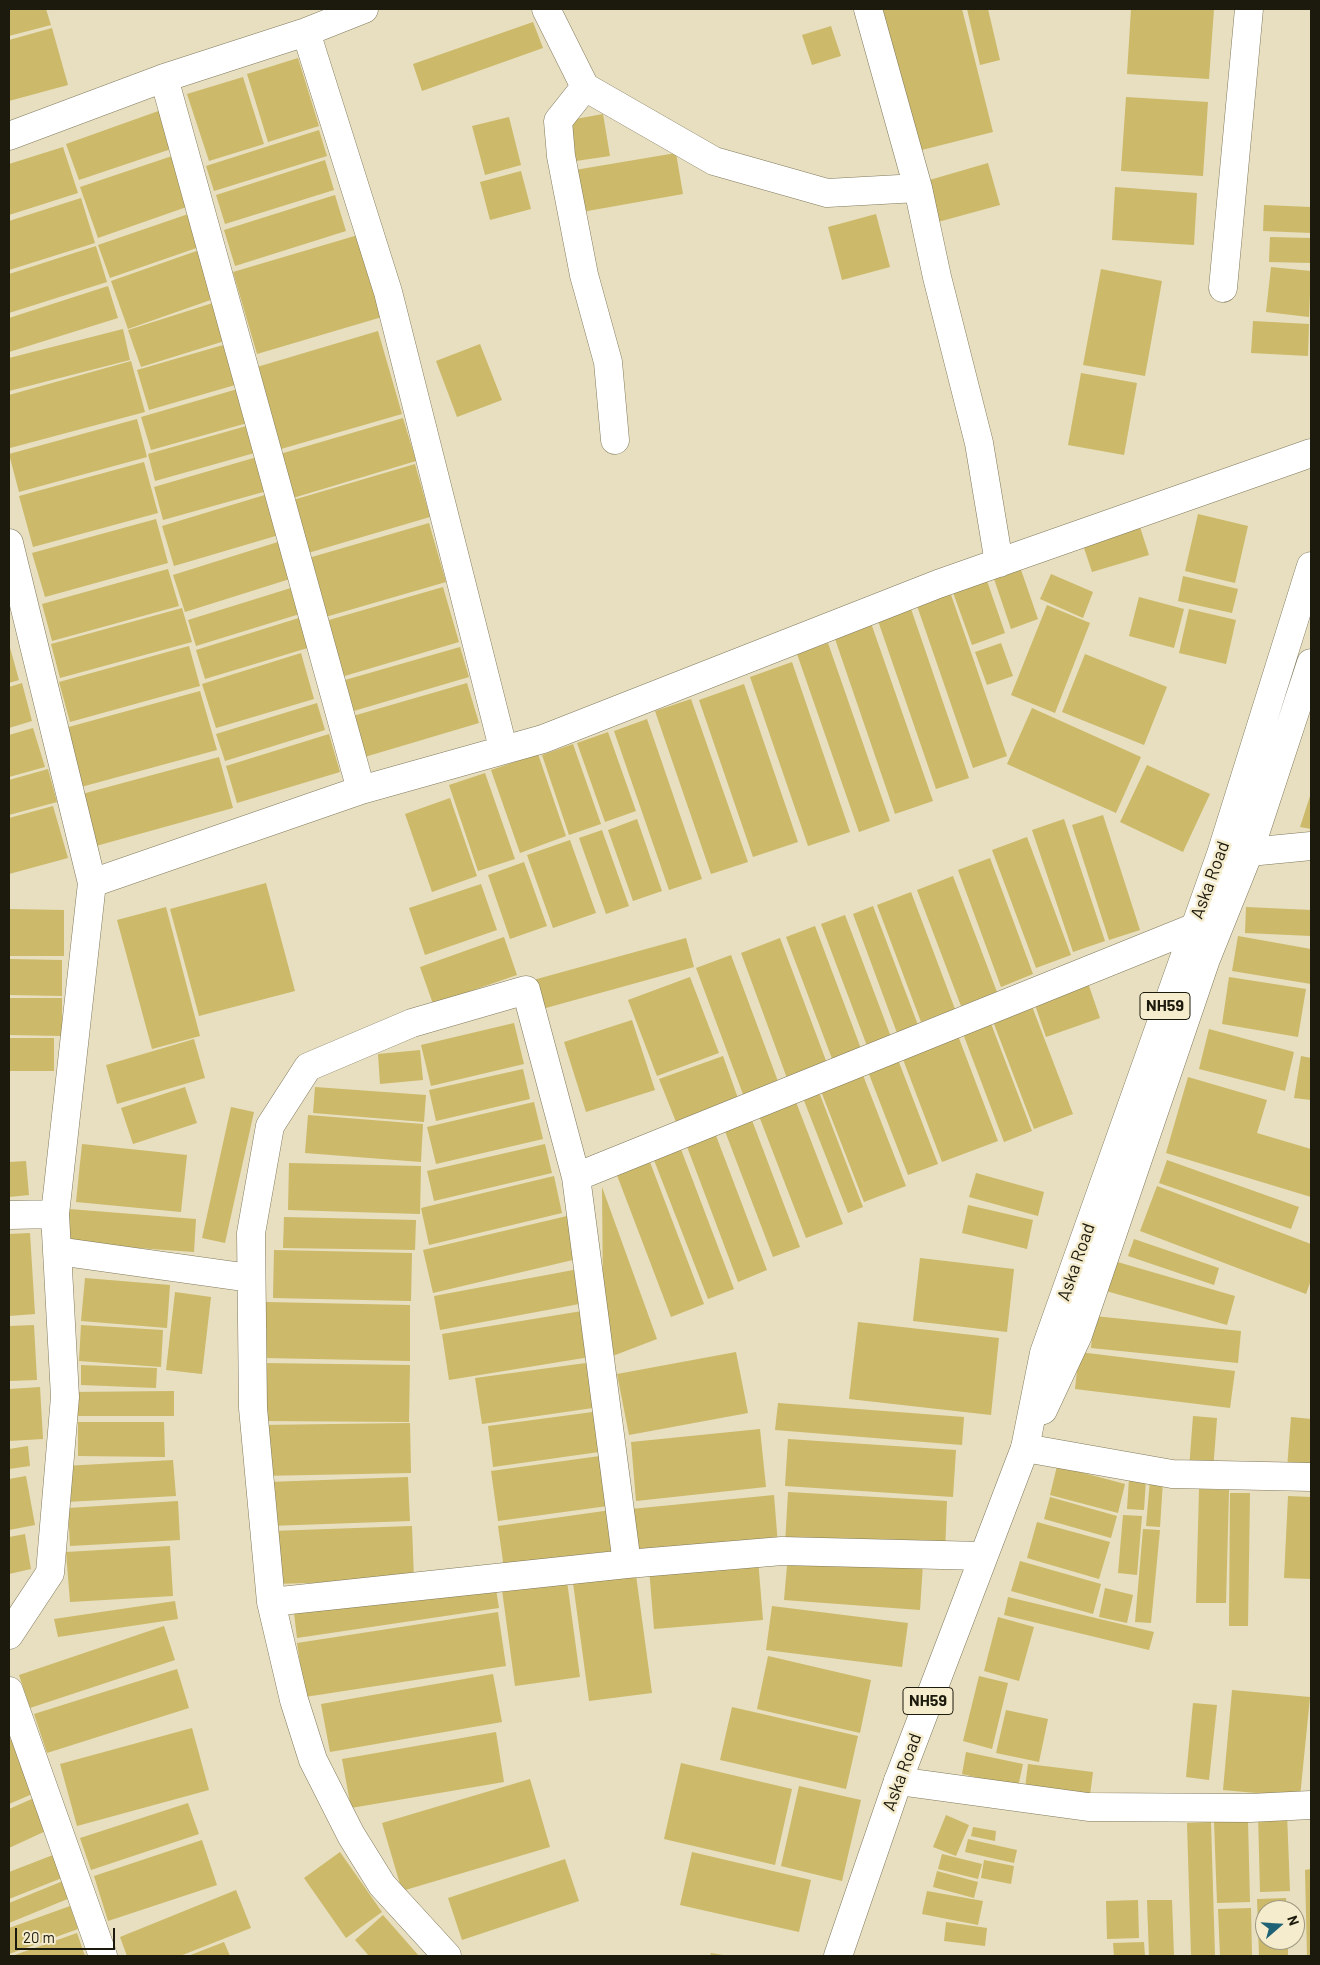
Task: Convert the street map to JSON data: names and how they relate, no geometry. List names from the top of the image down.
{
  "streets": {
    "main road": ["Aska Road", "NH59"]
  },
  "crossings": [
    ["Aska Road", "NH59"]
  ],
  "scale_bar": "20 m",
  "north": "right"
}
